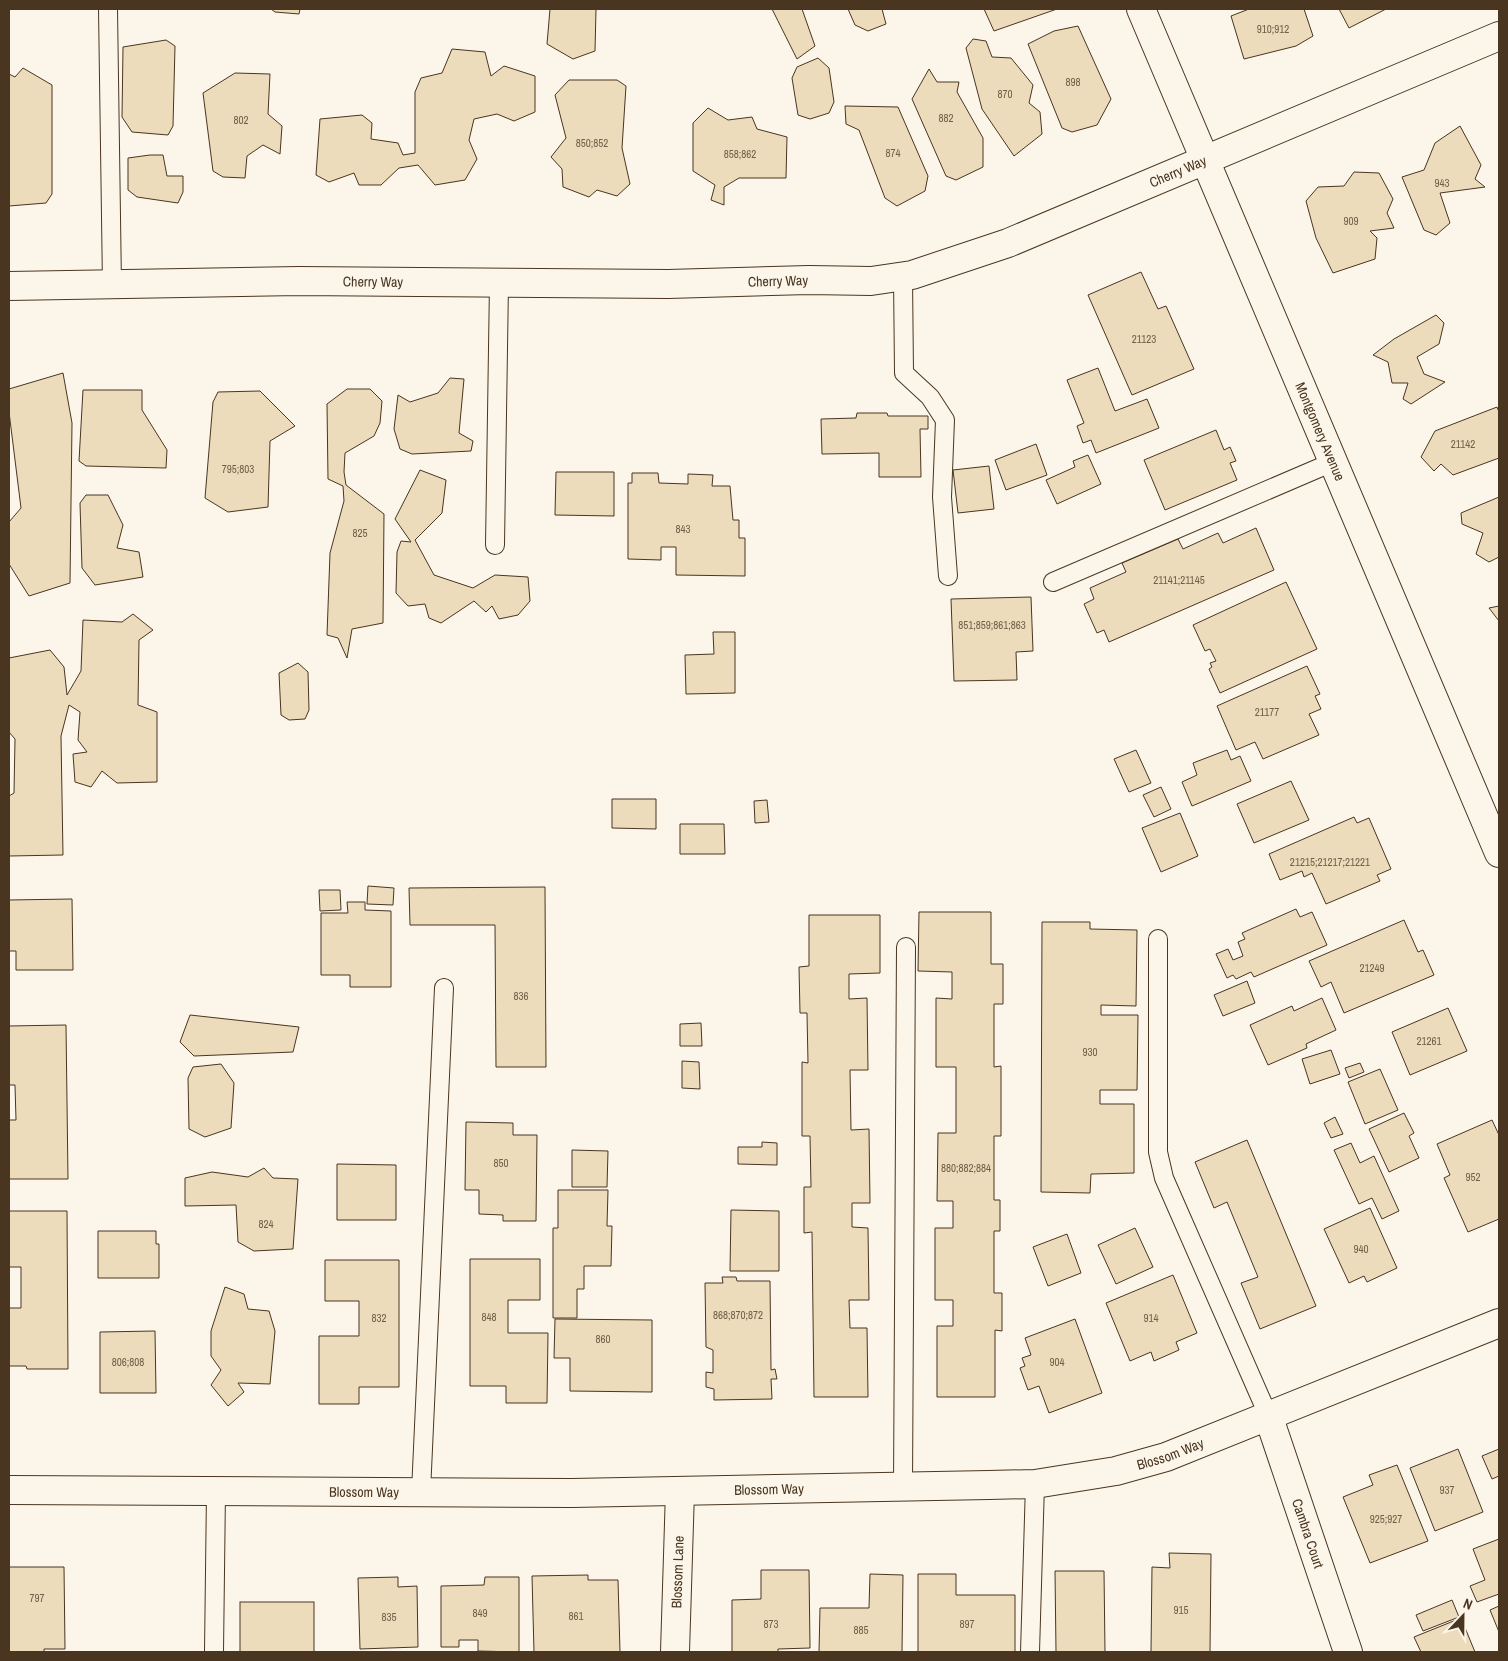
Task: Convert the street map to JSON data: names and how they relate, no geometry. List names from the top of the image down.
{
  "streets": {
    "street": [
      "Cherry Way",
      "Montgomery Avenue",
      "Blossom Way",
      "Cambra Court",
      "Blossom Lane"
    ]
  },
  "crossings": [
    ["Cherry Way", "Montgomery Avenue"],
    ["Blossom Way", "Cambra Court"],
    ["Blossom Way", "Blossom Lane"]
  ],
  "house_numbers": [
    "910;912",
    "898",
    "870",
    "882",
    "802",
    "850;852",
    "874",
    "858;862",
    "943",
    "909",
    "21123",
    "21142",
    "795;803",
    "843",
    "825",
    "21141;21145",
    "851;859;861;863",
    "21177",
    "21215;21217;21221",
    "21249",
    "836",
    "21261",
    "930",
    "850",
    "880;882;884",
    "952",
    "824",
    "940",
    "868;870;872",
    "848",
    "832",
    "914",
    "860",
    "806;808",
    "904",
    "937",
    "925;927",
    "797",
    "915",
    "849",
    "861",
    "835",
    "873",
    "897",
    "885"
  ],
  "north": "top"
}
